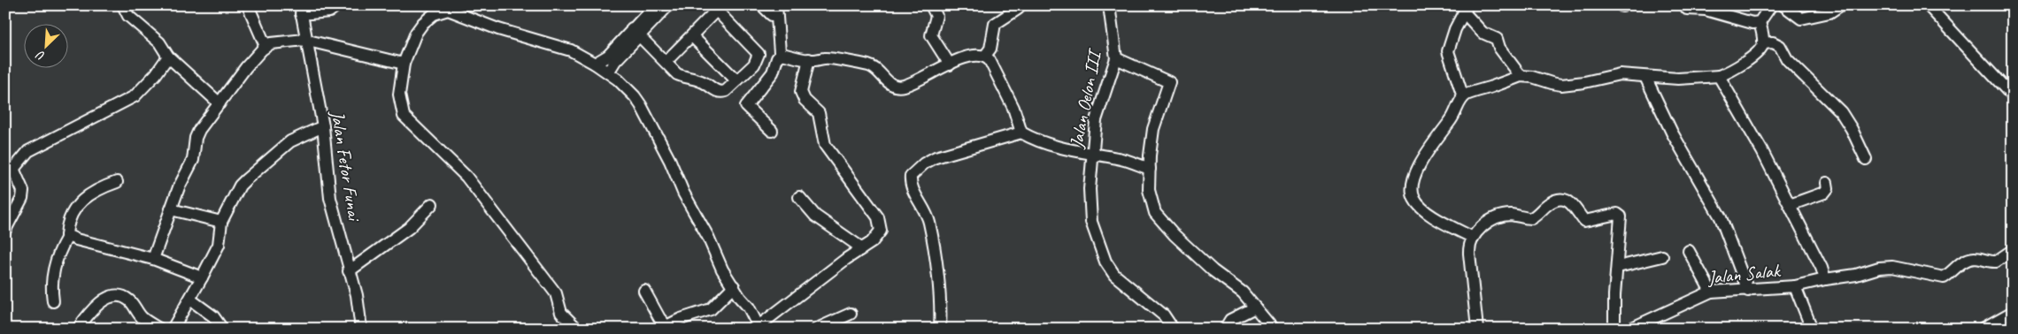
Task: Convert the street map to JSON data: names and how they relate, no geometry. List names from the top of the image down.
{
  "streets": {
    "street": ["Jalan Oelon III", "Jalan Fetor Funai", "Jalan Salak"]
  },
  "north": "bottom left"
}
